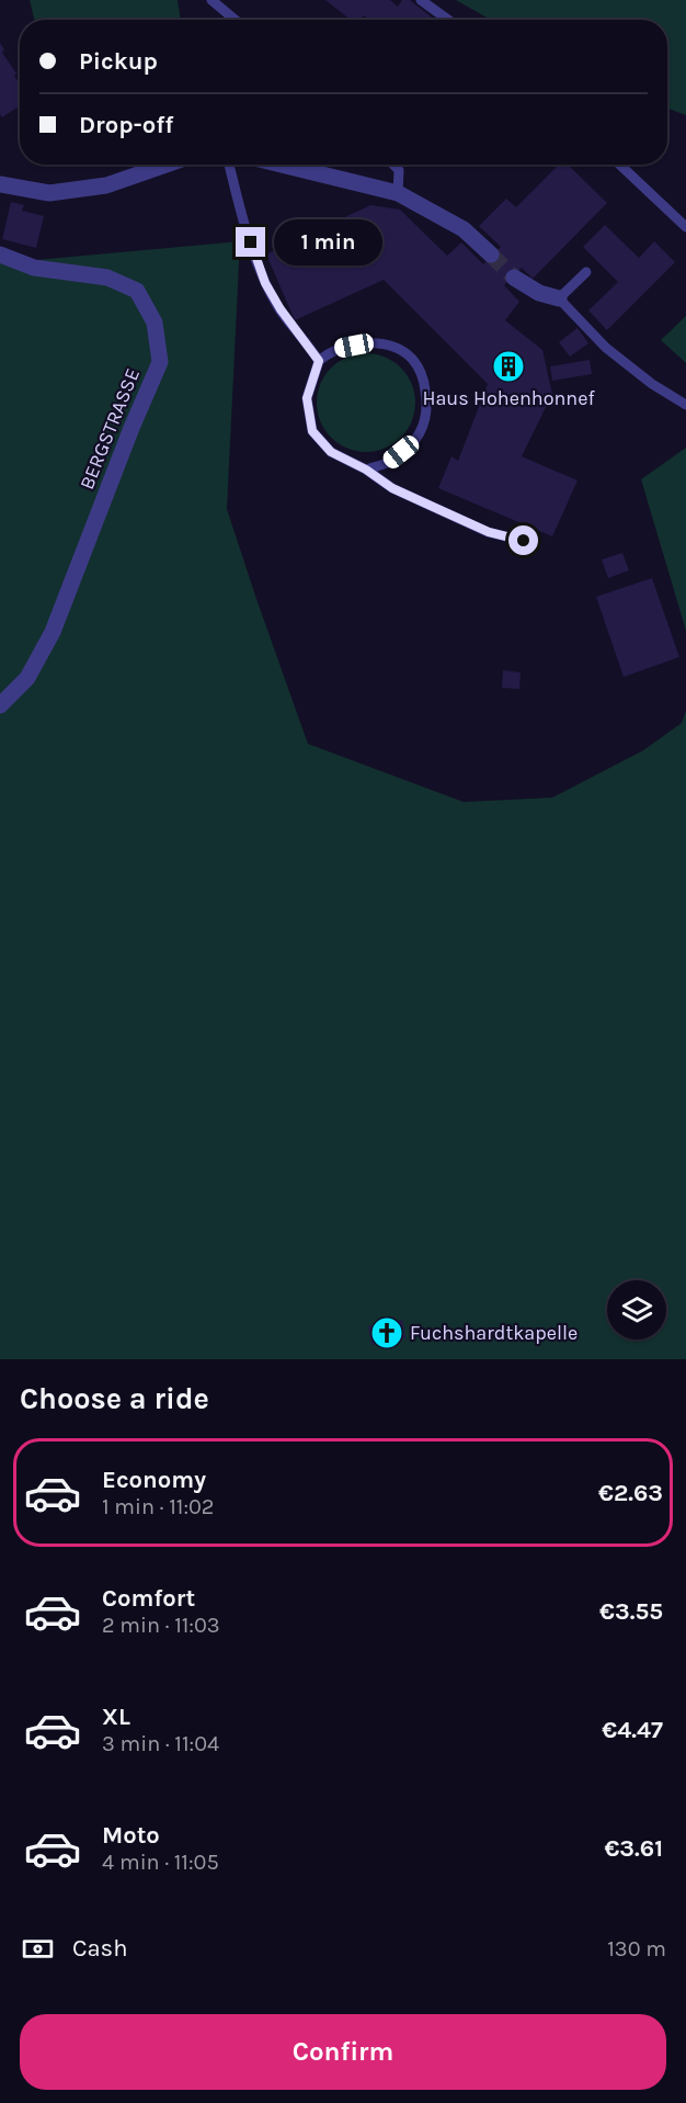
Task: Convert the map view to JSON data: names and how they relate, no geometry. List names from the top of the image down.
{
  "streets": {
    "street": ["BERGSTRASSE"]
  },
  "places": {
    "building": ["Haus Hohenhonnef"],
    "church": ["Fuchshardtkapelle"]
  },
  "page": {
    "banner": ["Pickup", "Drop-off"],
    "bubble": "1 min",
    "heading": "Choose a ride",
    "list": [
      {
        "name": "Economy",
        "note": "1 min · 11:02",
        "value": "€2.63"
      },
      {
        "name": "Comfort",
        "note": "2 min · 11:03",
        "value": "€3.55"
      },
      {
        "name": "XL",
        "note": "3 min · 11:04",
        "value": "€4.47"
      },
      {
        "name": "Moto",
        "note": "4 min · 11:05",
        "value": "€3.61"
      }
    ],
    "pay": ["Cash", "130 m"],
    "buttons": "Confirm"
  }
}
